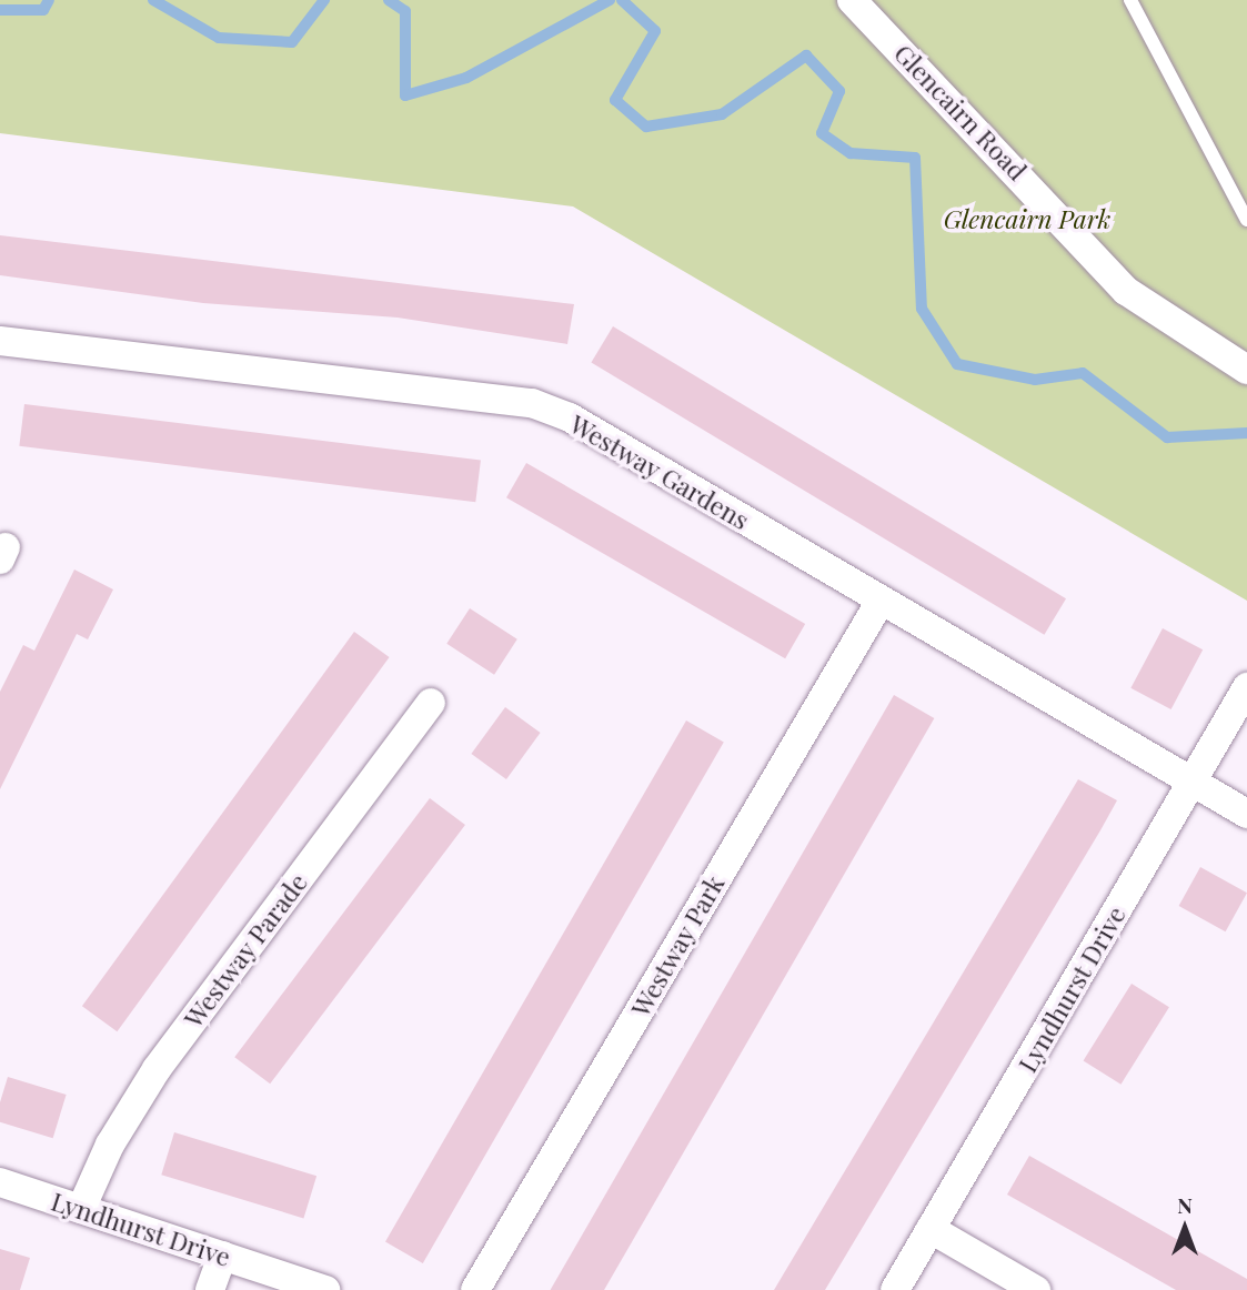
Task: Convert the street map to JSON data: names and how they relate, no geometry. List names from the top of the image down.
{
  "streets": {
    "street": [
      "Glencairn Road",
      "Westway Gardens",
      "Westway Park",
      "Westway Parade",
      "Lyndhurst Drive"
    ]
  },
  "crossings": [
    ["Westway Gardens", "Westway Park"],
    ["Westway Gardens", "Lyndhurst Drive"],
    ["Westway Parade", "Lyndhurst Drive"]
  ],
  "parks": ["Glencairn Park"],
  "north": "top"
}
